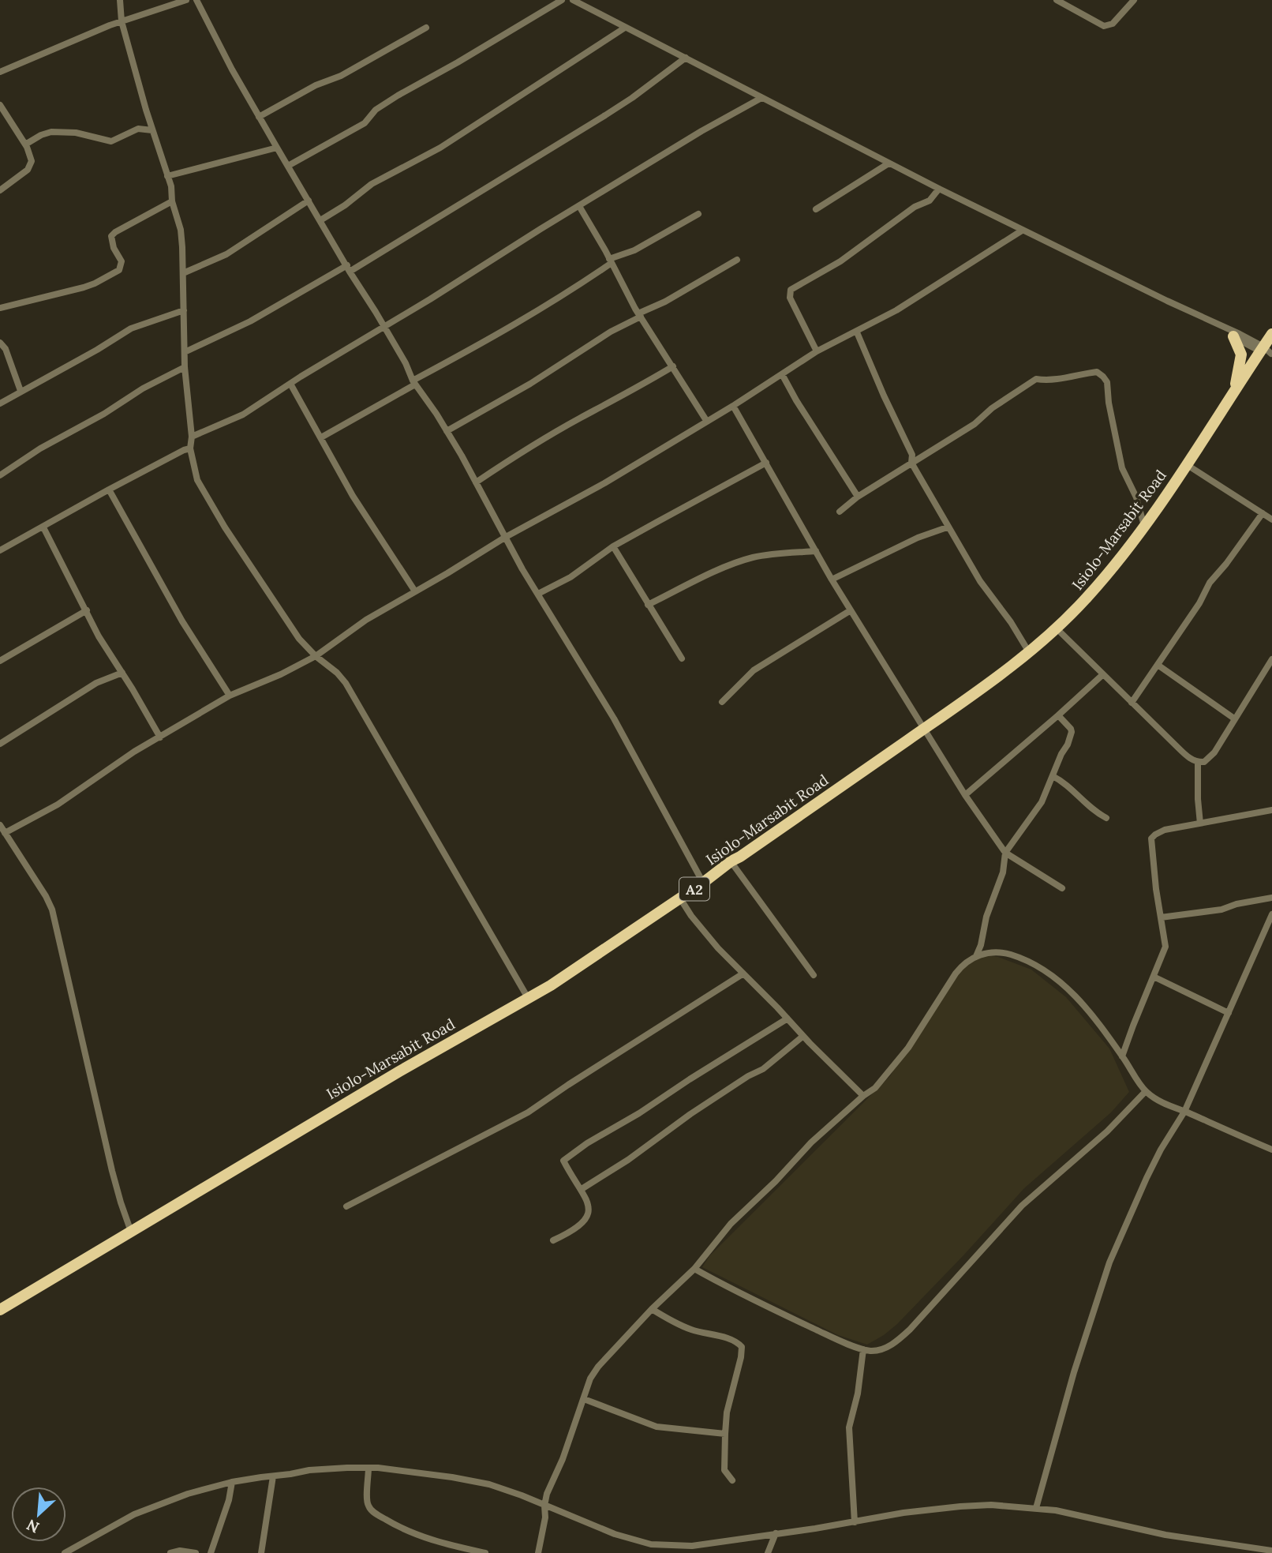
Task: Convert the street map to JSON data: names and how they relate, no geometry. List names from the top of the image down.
{
  "streets": {
    "highway": ["Isiolo-Marsabit Road", "A2"]
  },
  "north": "bottom left"
}
